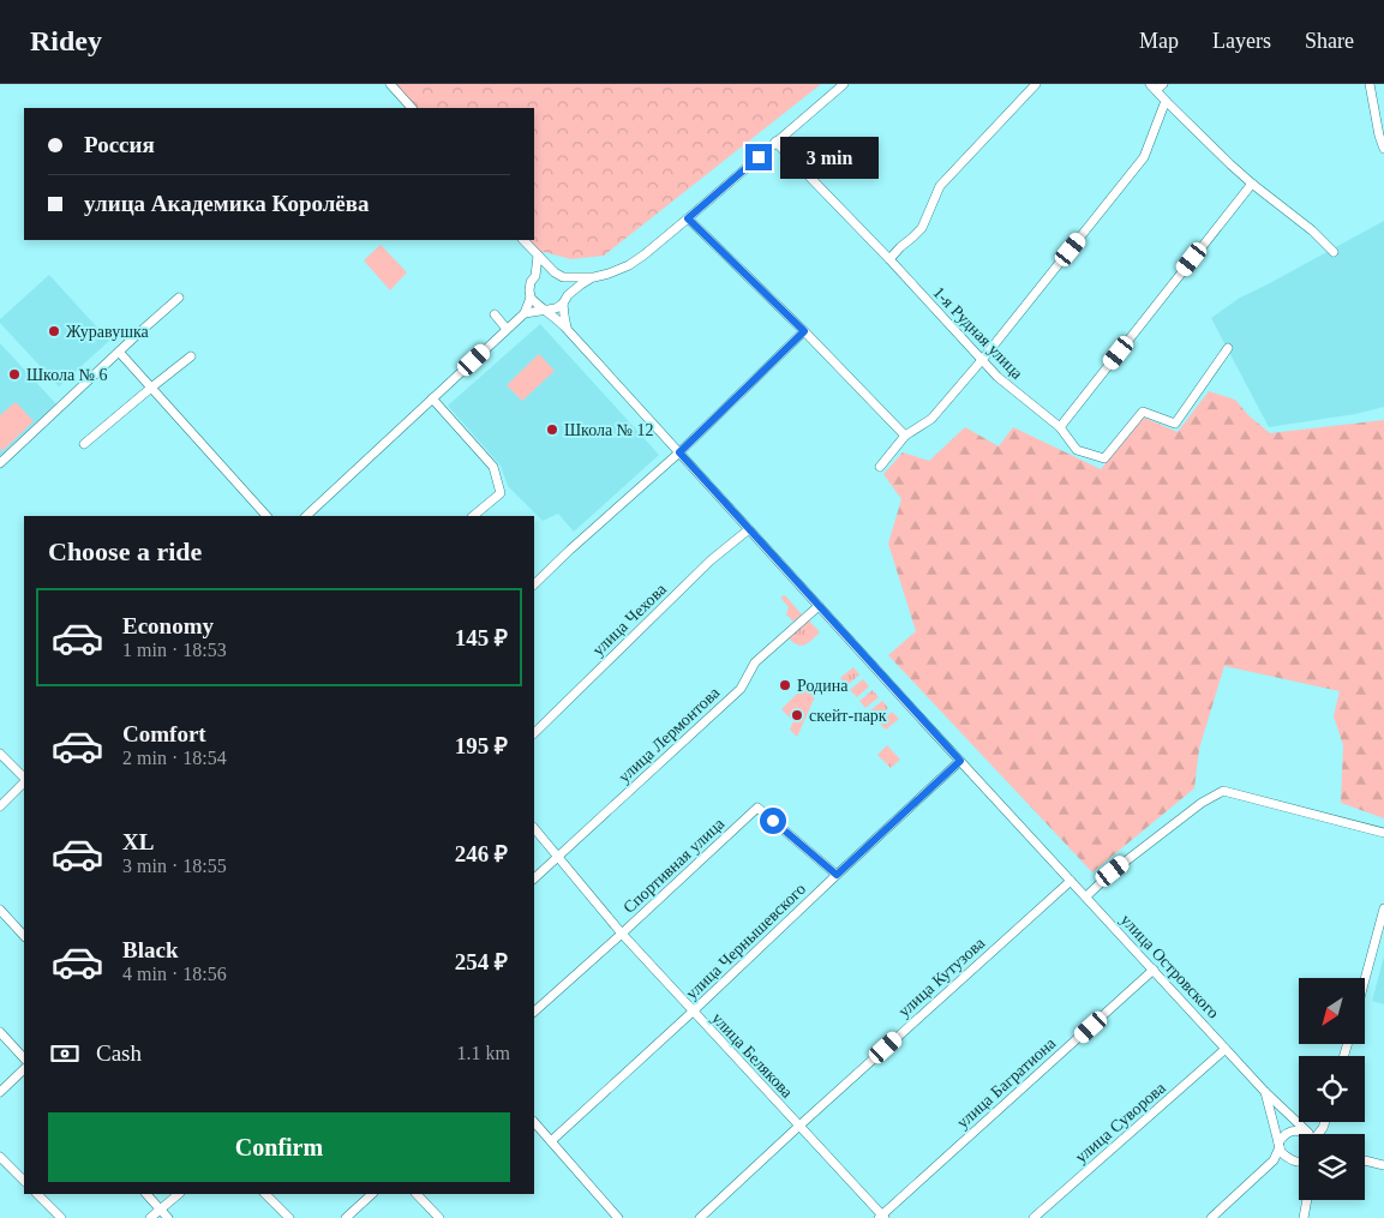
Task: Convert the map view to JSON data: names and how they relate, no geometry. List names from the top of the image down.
{
  "streets": {
    "street": [
      "1-я Рудная улица",
      "улица Чехова",
      "улица Лермонтова",
      "Спортивная улица",
      "улица Чернышевского",
      "улица Островского",
      "улица Кутузова",
      "улица Белякова",
      "улица Багратиона",
      "улица Суворова"
    ]
  },
  "crossings": [
    ["улица Чехова", "улица Островского"],
    ["улица Лермонтова", "улица Островского"],
    ["улица Лермонтова", "улица Белякова"],
    ["Спортивная улица", "улица Чернышевского"],
    ["Спортивная улица", "улица Белякова"],
    ["улица Чернышевского", "улица Островского"],
    ["улица Чернышевского", "улица Белякова"],
    ["улица Островского", "улица Кутузова"],
    ["улица Островского", "улица Багратиона"],
    ["улица Островского", "улица Суворова"],
    ["улица Кутузова", "улица Белякова"],
    ["улица Белякова", "улица Багратиона"]
  ],
  "places": [
    "Журавушка",
    "Школа № 6",
    "Школа № 12",
    "Родина",
    "скейт-парк"
  ],
  "north": "bottom left",
  "page": {
    "header": "Ridey",
    "nav": ["Map", "Layers", "Share"],
    "banner": ["Россия", "улица Академика Королёва"],
    "bubble": "3 min",
    "heading": "Choose a ride",
    "list": [
      {
        "name": "Economy",
        "note": "1 min · 18:53",
        "value": "145 ₽"
      },
      {
        "name": "Comfort",
        "note": "2 min · 18:54",
        "value": "195 ₽"
      },
      {
        "name": "XL",
        "note": "3 min · 18:55",
        "value": "246 ₽"
      },
      {
        "name": "Black",
        "note": "4 min · 18:56",
        "value": "254 ₽"
      }
    ],
    "pay": ["Cash", "1.1 km"],
    "buttons": "Confirm"
  }
}
